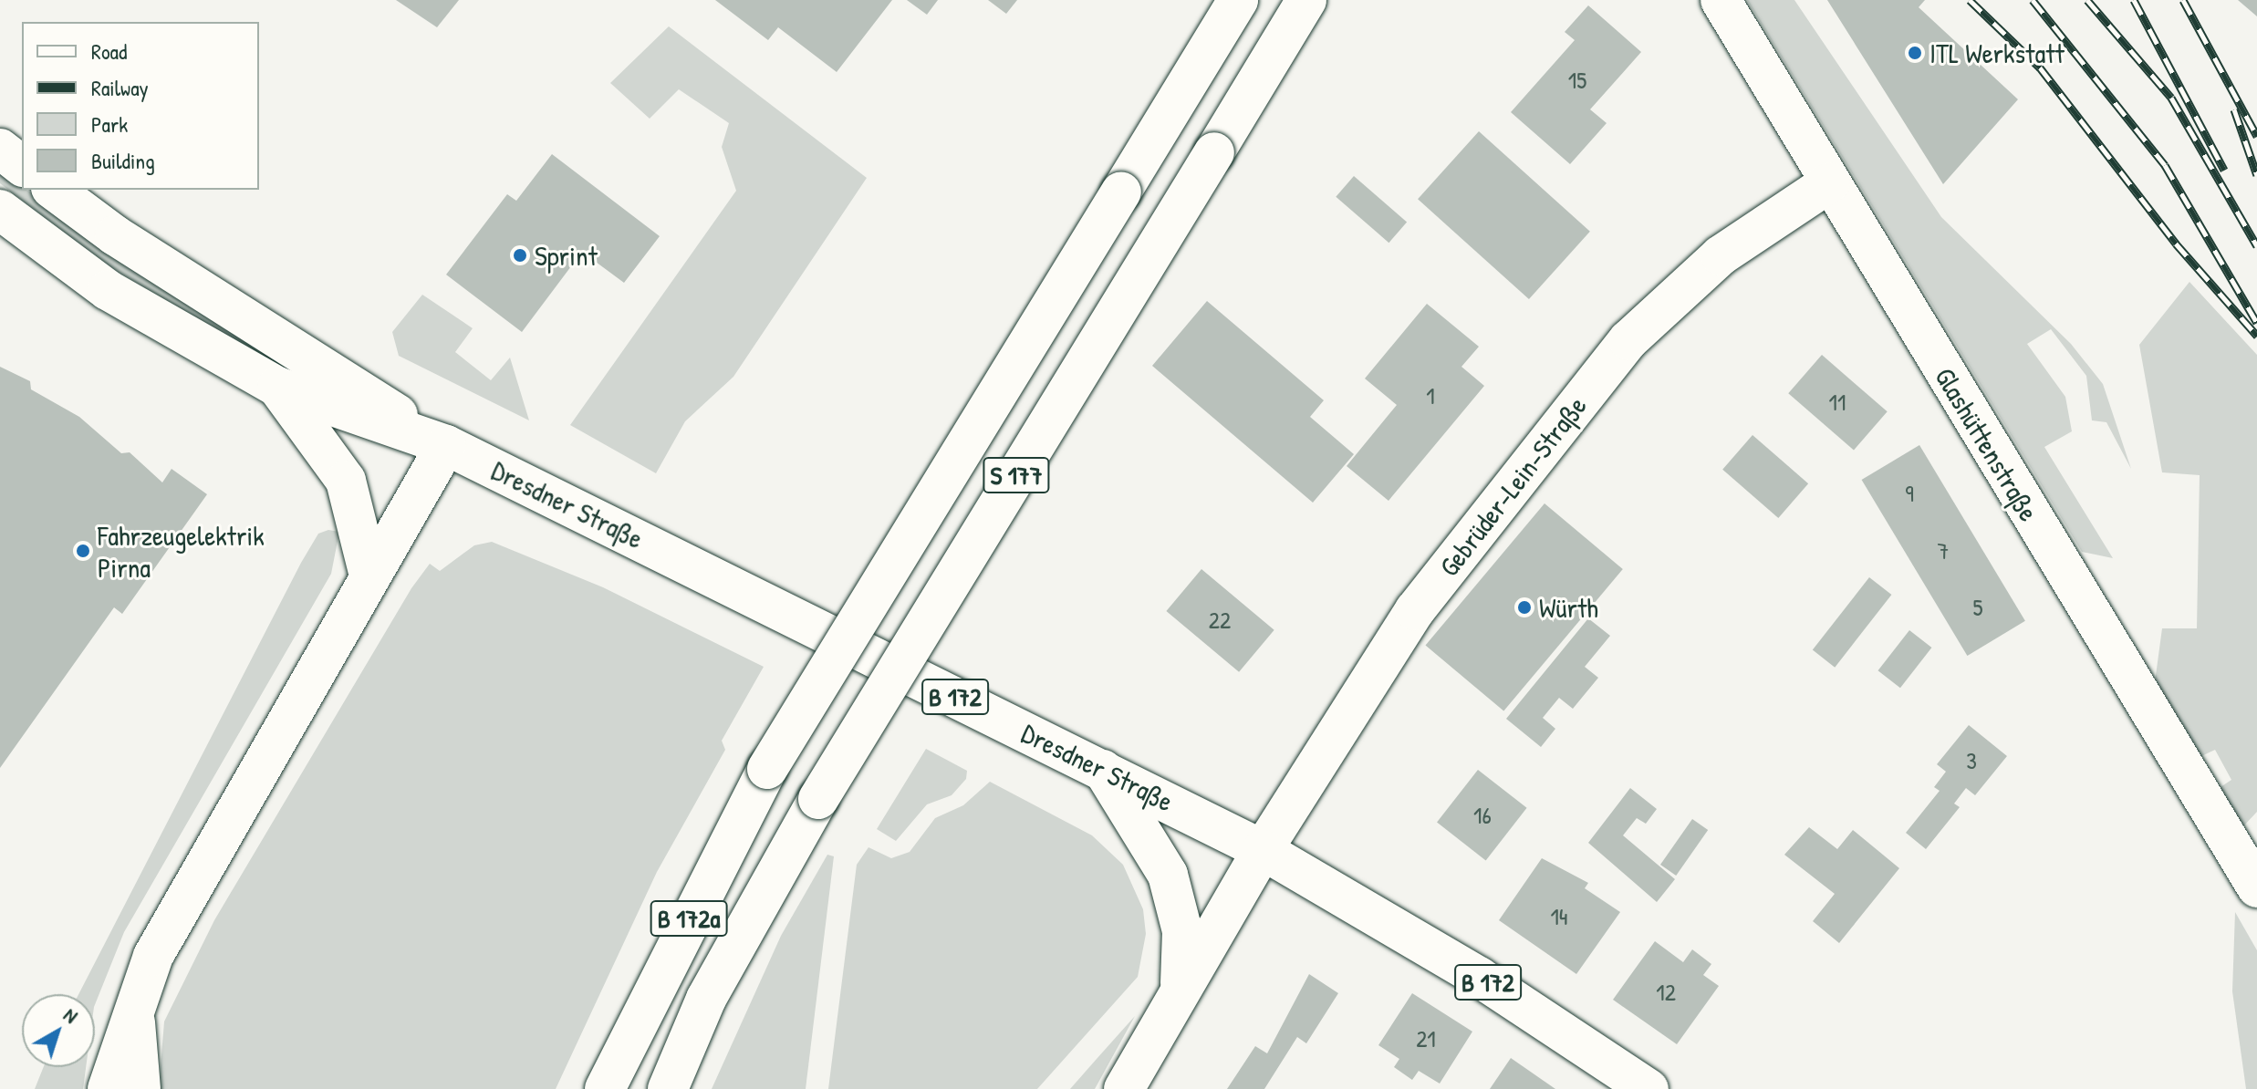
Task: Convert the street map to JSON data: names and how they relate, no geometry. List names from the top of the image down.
{
  "streets": {
    "main road": [
      "Glashüttenstraße",
      "S 177",
      "Gebrüder-Lein-Straße",
      "Dresdner Straße",
      "B 172",
      "B 172a"
    ]
  },
  "crossings": [
    ["Glashüttenstraße", "Gebrüder-Lein-Straße"],
    ["S 177", "B 172a"],
    ["Gebrüder-Lein-Straße", "Dresdner Straße"]
  ],
  "places": [
    "ITL Werkstatt",
    "Sprint",
    "Fahrzeugelektrik Pirna",
    "Würth"
  ],
  "house_numbers": [
    "15",
    "1",
    "11",
    "9",
    "7",
    "5",
    "22",
    "3",
    "16",
    "14",
    "12",
    "21"
  ],
  "legend": [
    "Road",
    "Railway",
    "Park",
    "Building"
  ],
  "north": "top right"
}
